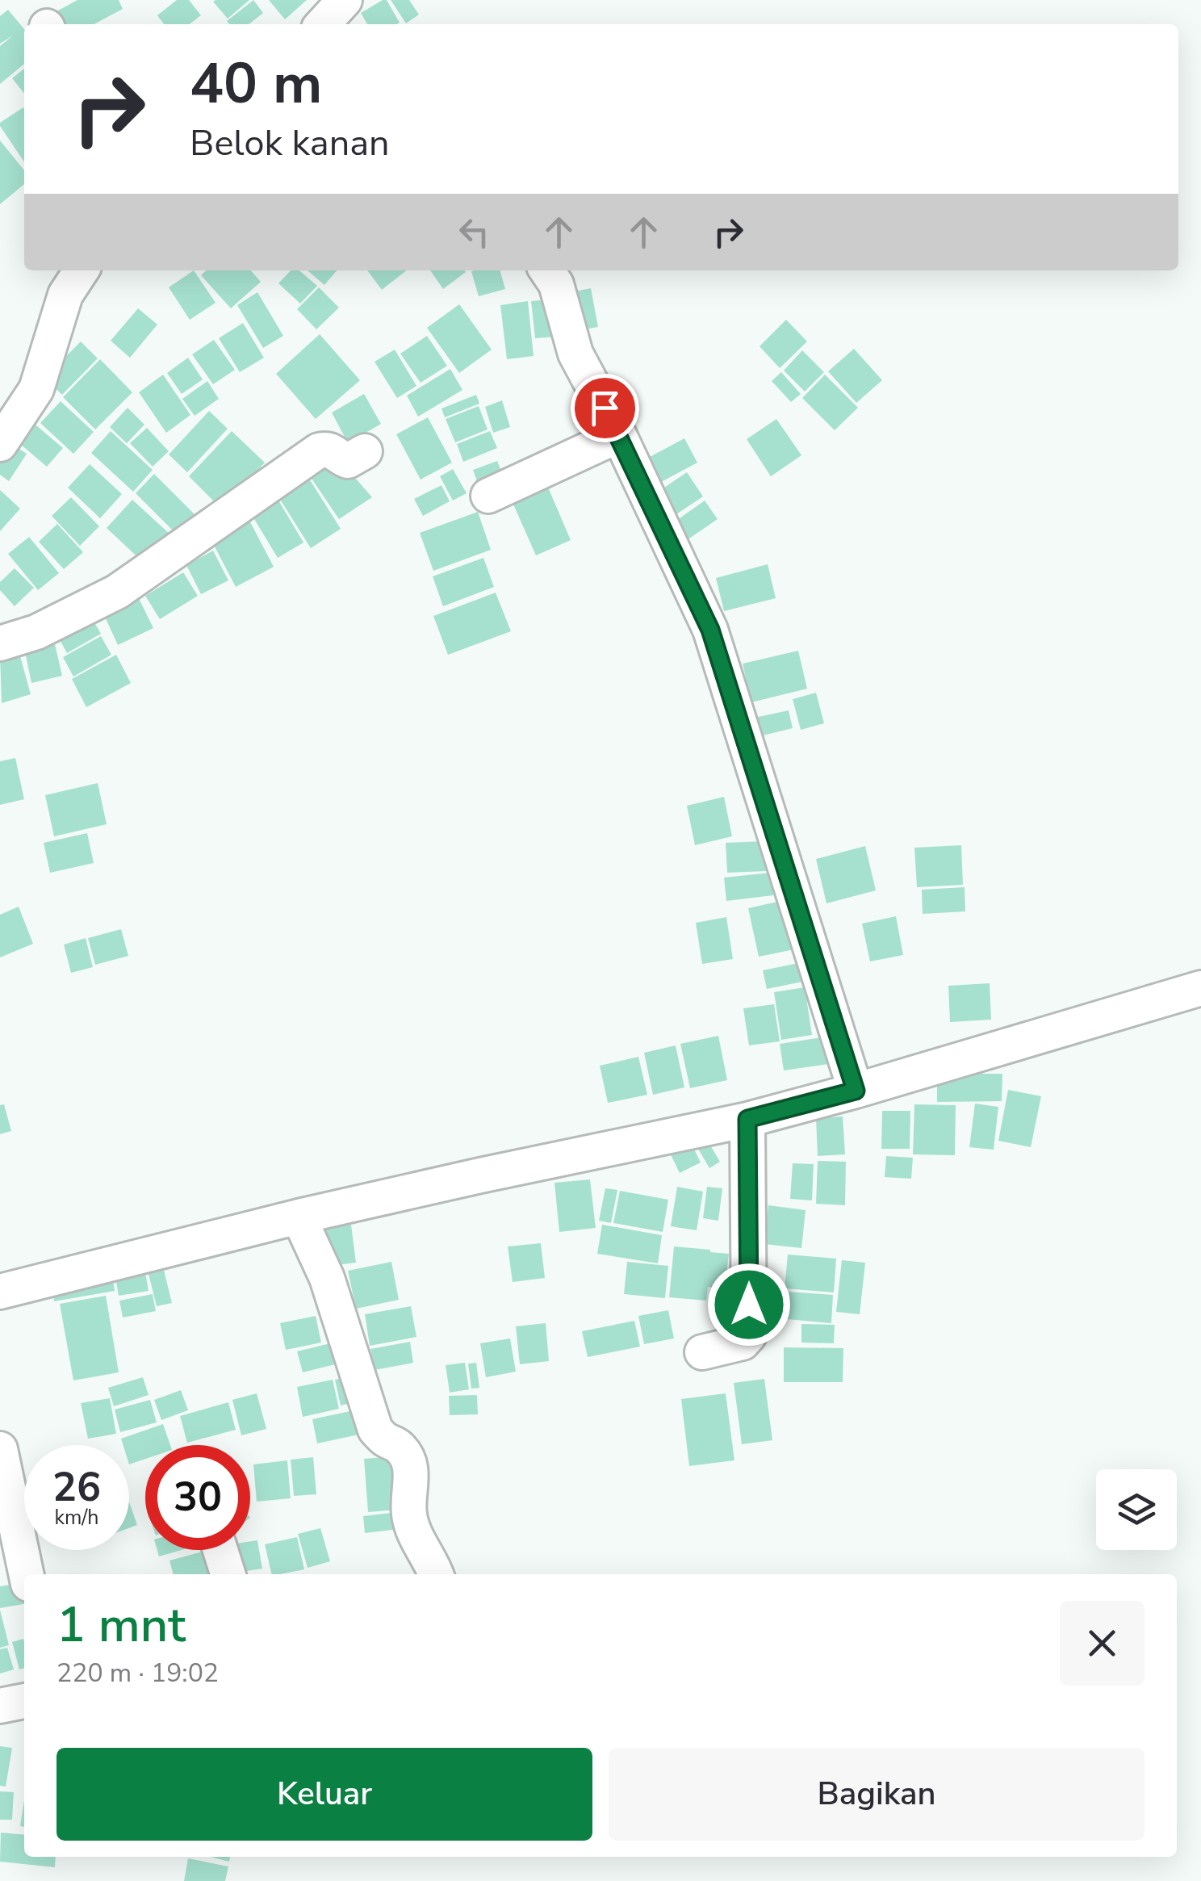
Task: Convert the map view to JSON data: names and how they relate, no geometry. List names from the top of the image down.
{
  "page": {
    "turn": ["40 m", "Belok kanan"],
    "speed": "26 km/h",
    "limit": "30",
    "heading": ["1 mnt", "220 m · 19:02"],
    "buttons": ["Keluar", "Bagikan"]
  }
}
